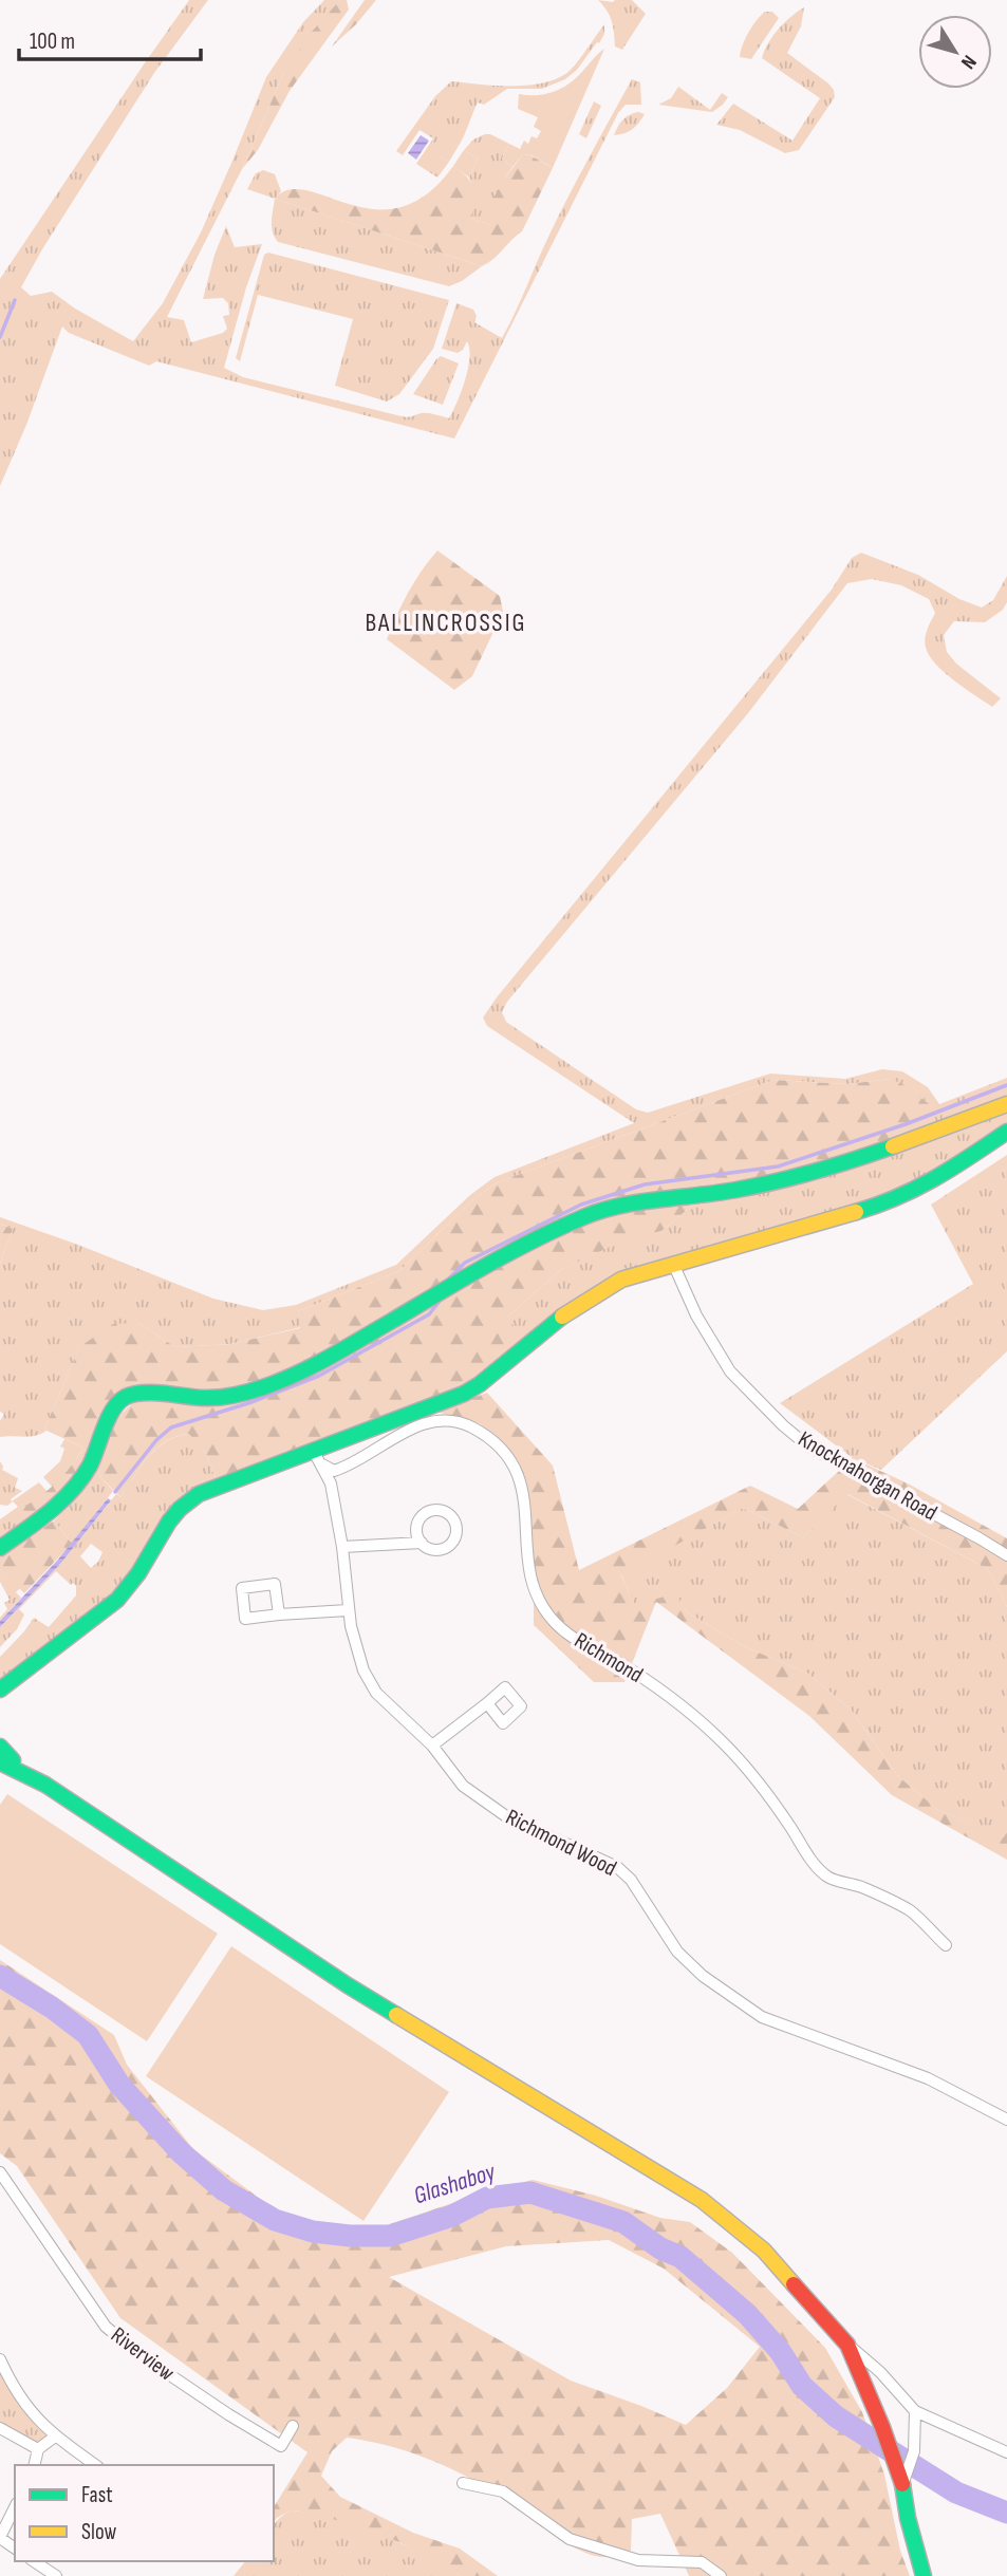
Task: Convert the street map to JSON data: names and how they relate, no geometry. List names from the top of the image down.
{
  "streets": {
    "street": [
      "Knocknahorgan Road",
      "Richmond",
      "Richmond Wood",
      "Riverview"
    ]
  },
  "crossings": [
    ["Richmond", "Richmond Wood"]
  ],
  "districts": ["BALLINCROSSIG"],
  "water": ["Glashaboy"],
  "legend": ["Fast", "Slow"],
  "scale_bar": "100 m",
  "north": "bottom right"
}
